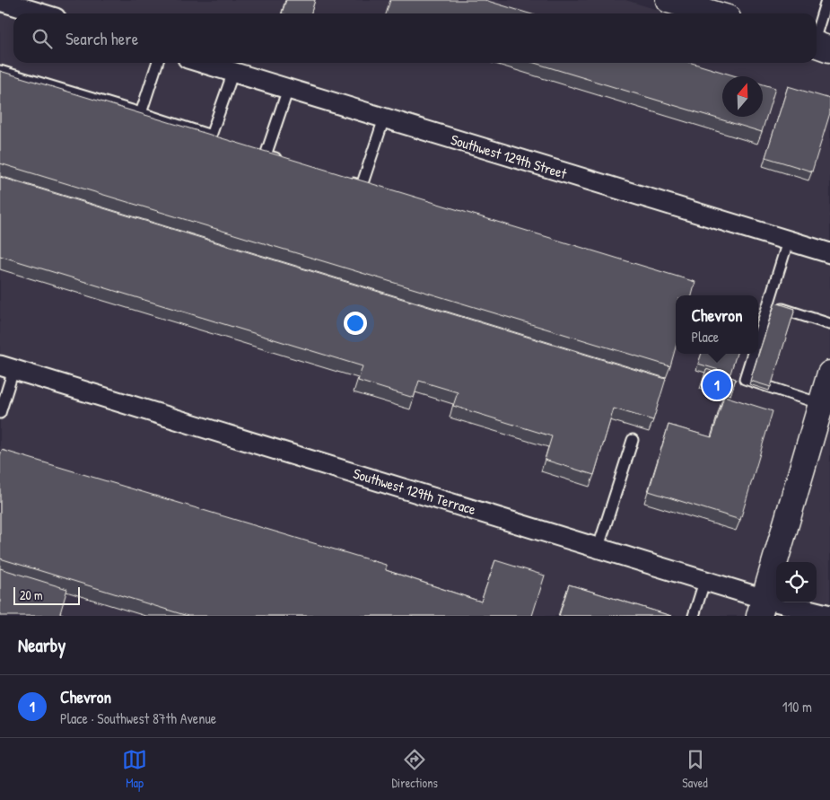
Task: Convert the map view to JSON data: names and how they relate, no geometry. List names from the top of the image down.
{
  "streets": {
    "street": ["Southwest 129th Street", "Southwest 129th Terrace"]
  },
  "scale_bar": "20 m",
  "north": "top",
  "page": {
    "search": "Search here",
    "popup": ["Chevron", "Place"],
    "pins": "1",
    "scale": "20 m",
    "heading": "Nearby",
    "list": [
      {
        "mark": "1",
        "name": "Chevron",
        "note": "Place · Southwest 87th Avenue",
        "value": "110 m"
      }
    ],
    "nav": ["Map", "Directions", "Saved"]
  }
}
